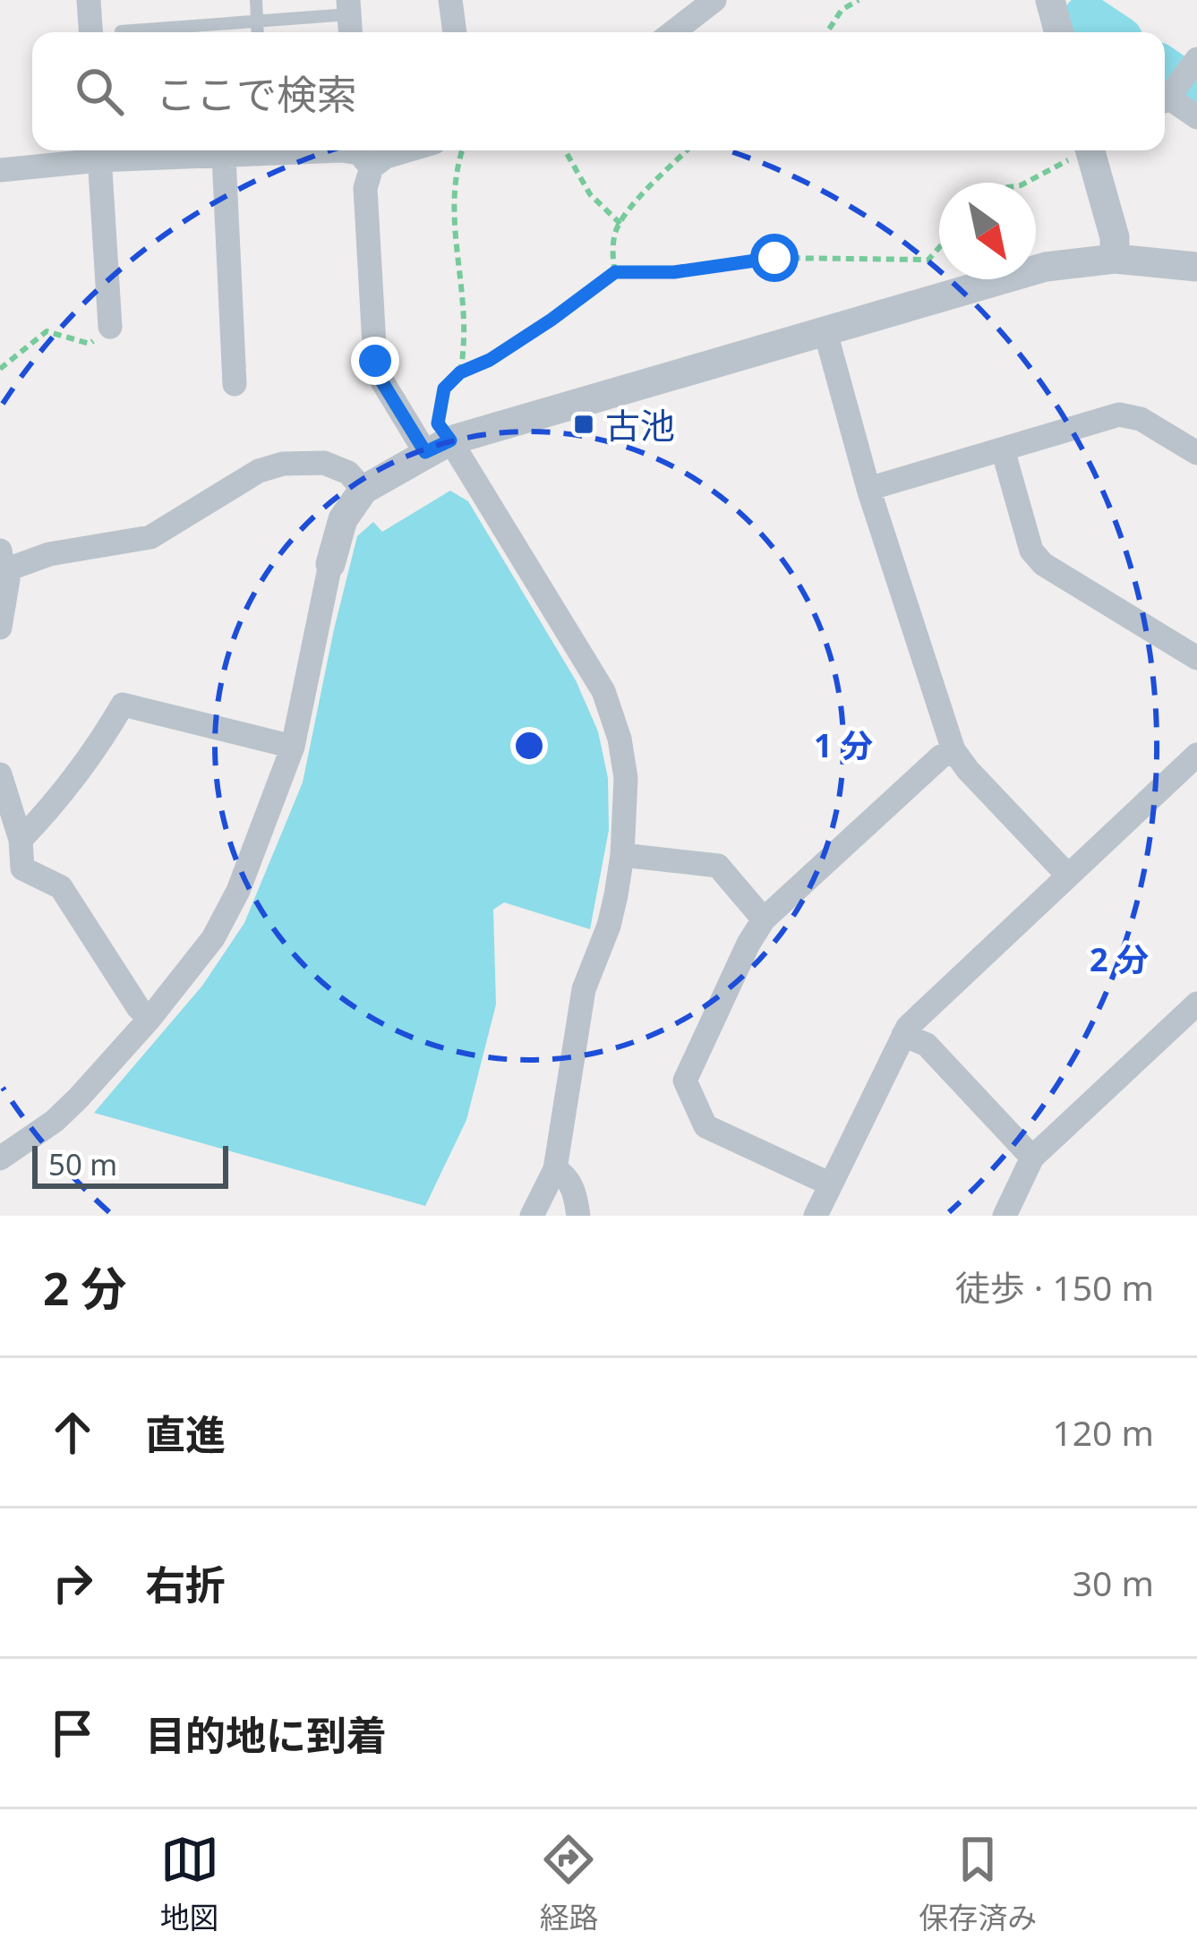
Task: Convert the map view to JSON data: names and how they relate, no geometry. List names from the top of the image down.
{
  "places": {
    "transit": ["古池"]
  },
  "scale_bar": "50 m",
  "north": "bottom right",
  "page": {
    "search": "ここで検索",
    "scale": "50 m",
    "heading": ["2 分", "徒歩 · 150 m"],
    "list": [
      ["直進", "120 m"],
      ["右折", "30 m"],
      "目的地に到着"
    ],
    "nav": ["地図", "経路", "保存済み"]
  },
  "rings": ["1 分", "2 分"]
}
